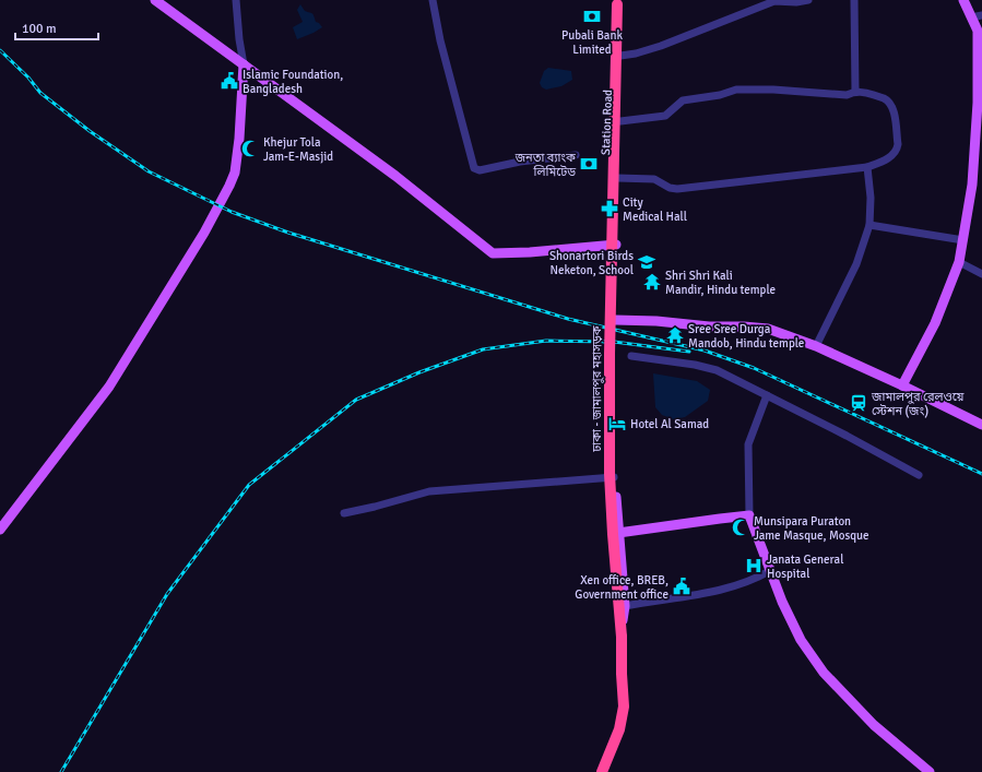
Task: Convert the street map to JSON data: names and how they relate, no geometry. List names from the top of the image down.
{
  "streets": {
    "highway": ["ঢাকা - জামালপুর মহাসড়ক"],
    "main road": ["Station Road"]
  },
  "crossings": [
    ["Station Road", "ঢাকা - জামালপুর মহাসড়ক"]
  ],
  "places": {
    "bank": ["Pubali Bank Limited", "জনতা ব্যাংক লিমিটেড"],
    "public building": ["Islamic Foundation, Bangladesh", "Xen office, BREB, Government office"],
    "mosque": ["Khejur Tola Jam-E-Masjid", "Munsipara Puraton Jame Masque, Mosque"],
    "pharmacy": ["City Medical Hall"],
    "school or university": ["Shonartori Birds Neketon, School"],
    "temple": ["Shri Shri Kali Mandir, Hindu temple", "Sree Sree Durga Mandob, Hindu temple"],
    "station": ["জামালপুর রেলওয়ে স্টেশন (জং)"],
    "hotel": ["Hotel Al Samad"],
    "hospital": ["Janata General Hospital"]
  },
  "scale_bar": "100 m"
}
